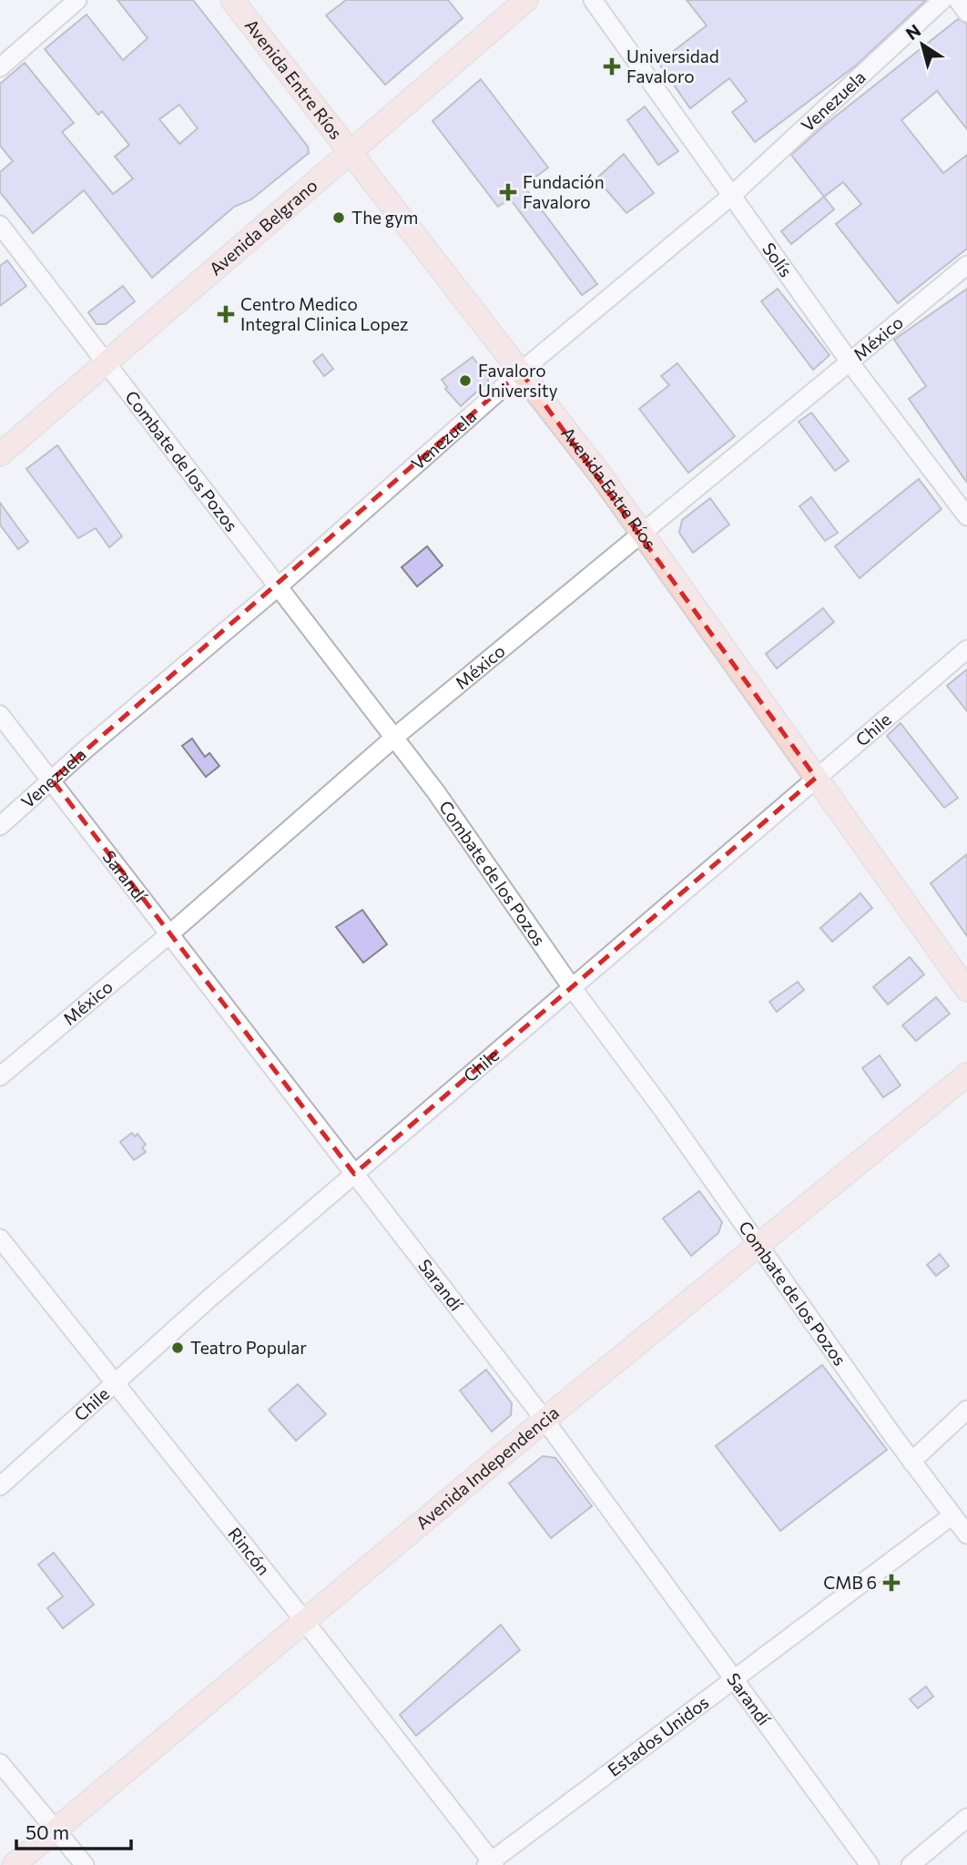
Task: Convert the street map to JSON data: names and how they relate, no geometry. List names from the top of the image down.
{
  "streets": {
    "main road": ["Avenida Entre Ríos", "Avenida Belgrano", "Avenida Independencia"],
    "street": [
      "Venezuela",
      "Solís",
      "México",
      "Combate de los Pozos",
      "Chile",
      "Sarandí",
      "Rincón",
      "Estados Unidos"
    ]
  },
  "crossings": [
    ["Avenida Entre Ríos", "Venezuela"],
    ["Avenida Entre Ríos", "Avenida Belgrano"],
    ["Avenida Entre Ríos", "México"],
    ["Avenida Entre Ríos", "Chile"],
    ["Venezuela", "Solís"],
    ["Venezuela", "Combate de los Pozos"],
    ["Venezuela", "Sarandí"],
    ["Avenida Belgrano", "Combate de los Pozos"],
    ["Solís", "México"],
    ["México", "Combate de los Pozos"],
    ["México", "Sarandí"],
    ["Combate de los Pozos", "Chile"],
    ["Combate de los Pozos", "Avenida Independencia"],
    ["Combate de los Pozos", "Estados Unidos"],
    ["Chile", "Sarandí"],
    ["Chile", "Rincón"],
    ["Sarandí", "Avenida Independencia"],
    ["Sarandí", "Estados Unidos"],
    ["Avenida Independencia", "Rincón"],
    ["Rincón", "Estados Unidos"]
  ],
  "places": {
    "health": [
      "Universidad Favaloro",
      "Fundación Favaloro",
      "Centro Medico Integral Clinica Lopez",
      "CMB 6"
    ],
    "other": ["The gym", "Favaloro University", "Teatro Popular"]
  },
  "scale_bar": "50 m",
  "north": "top left"
}
